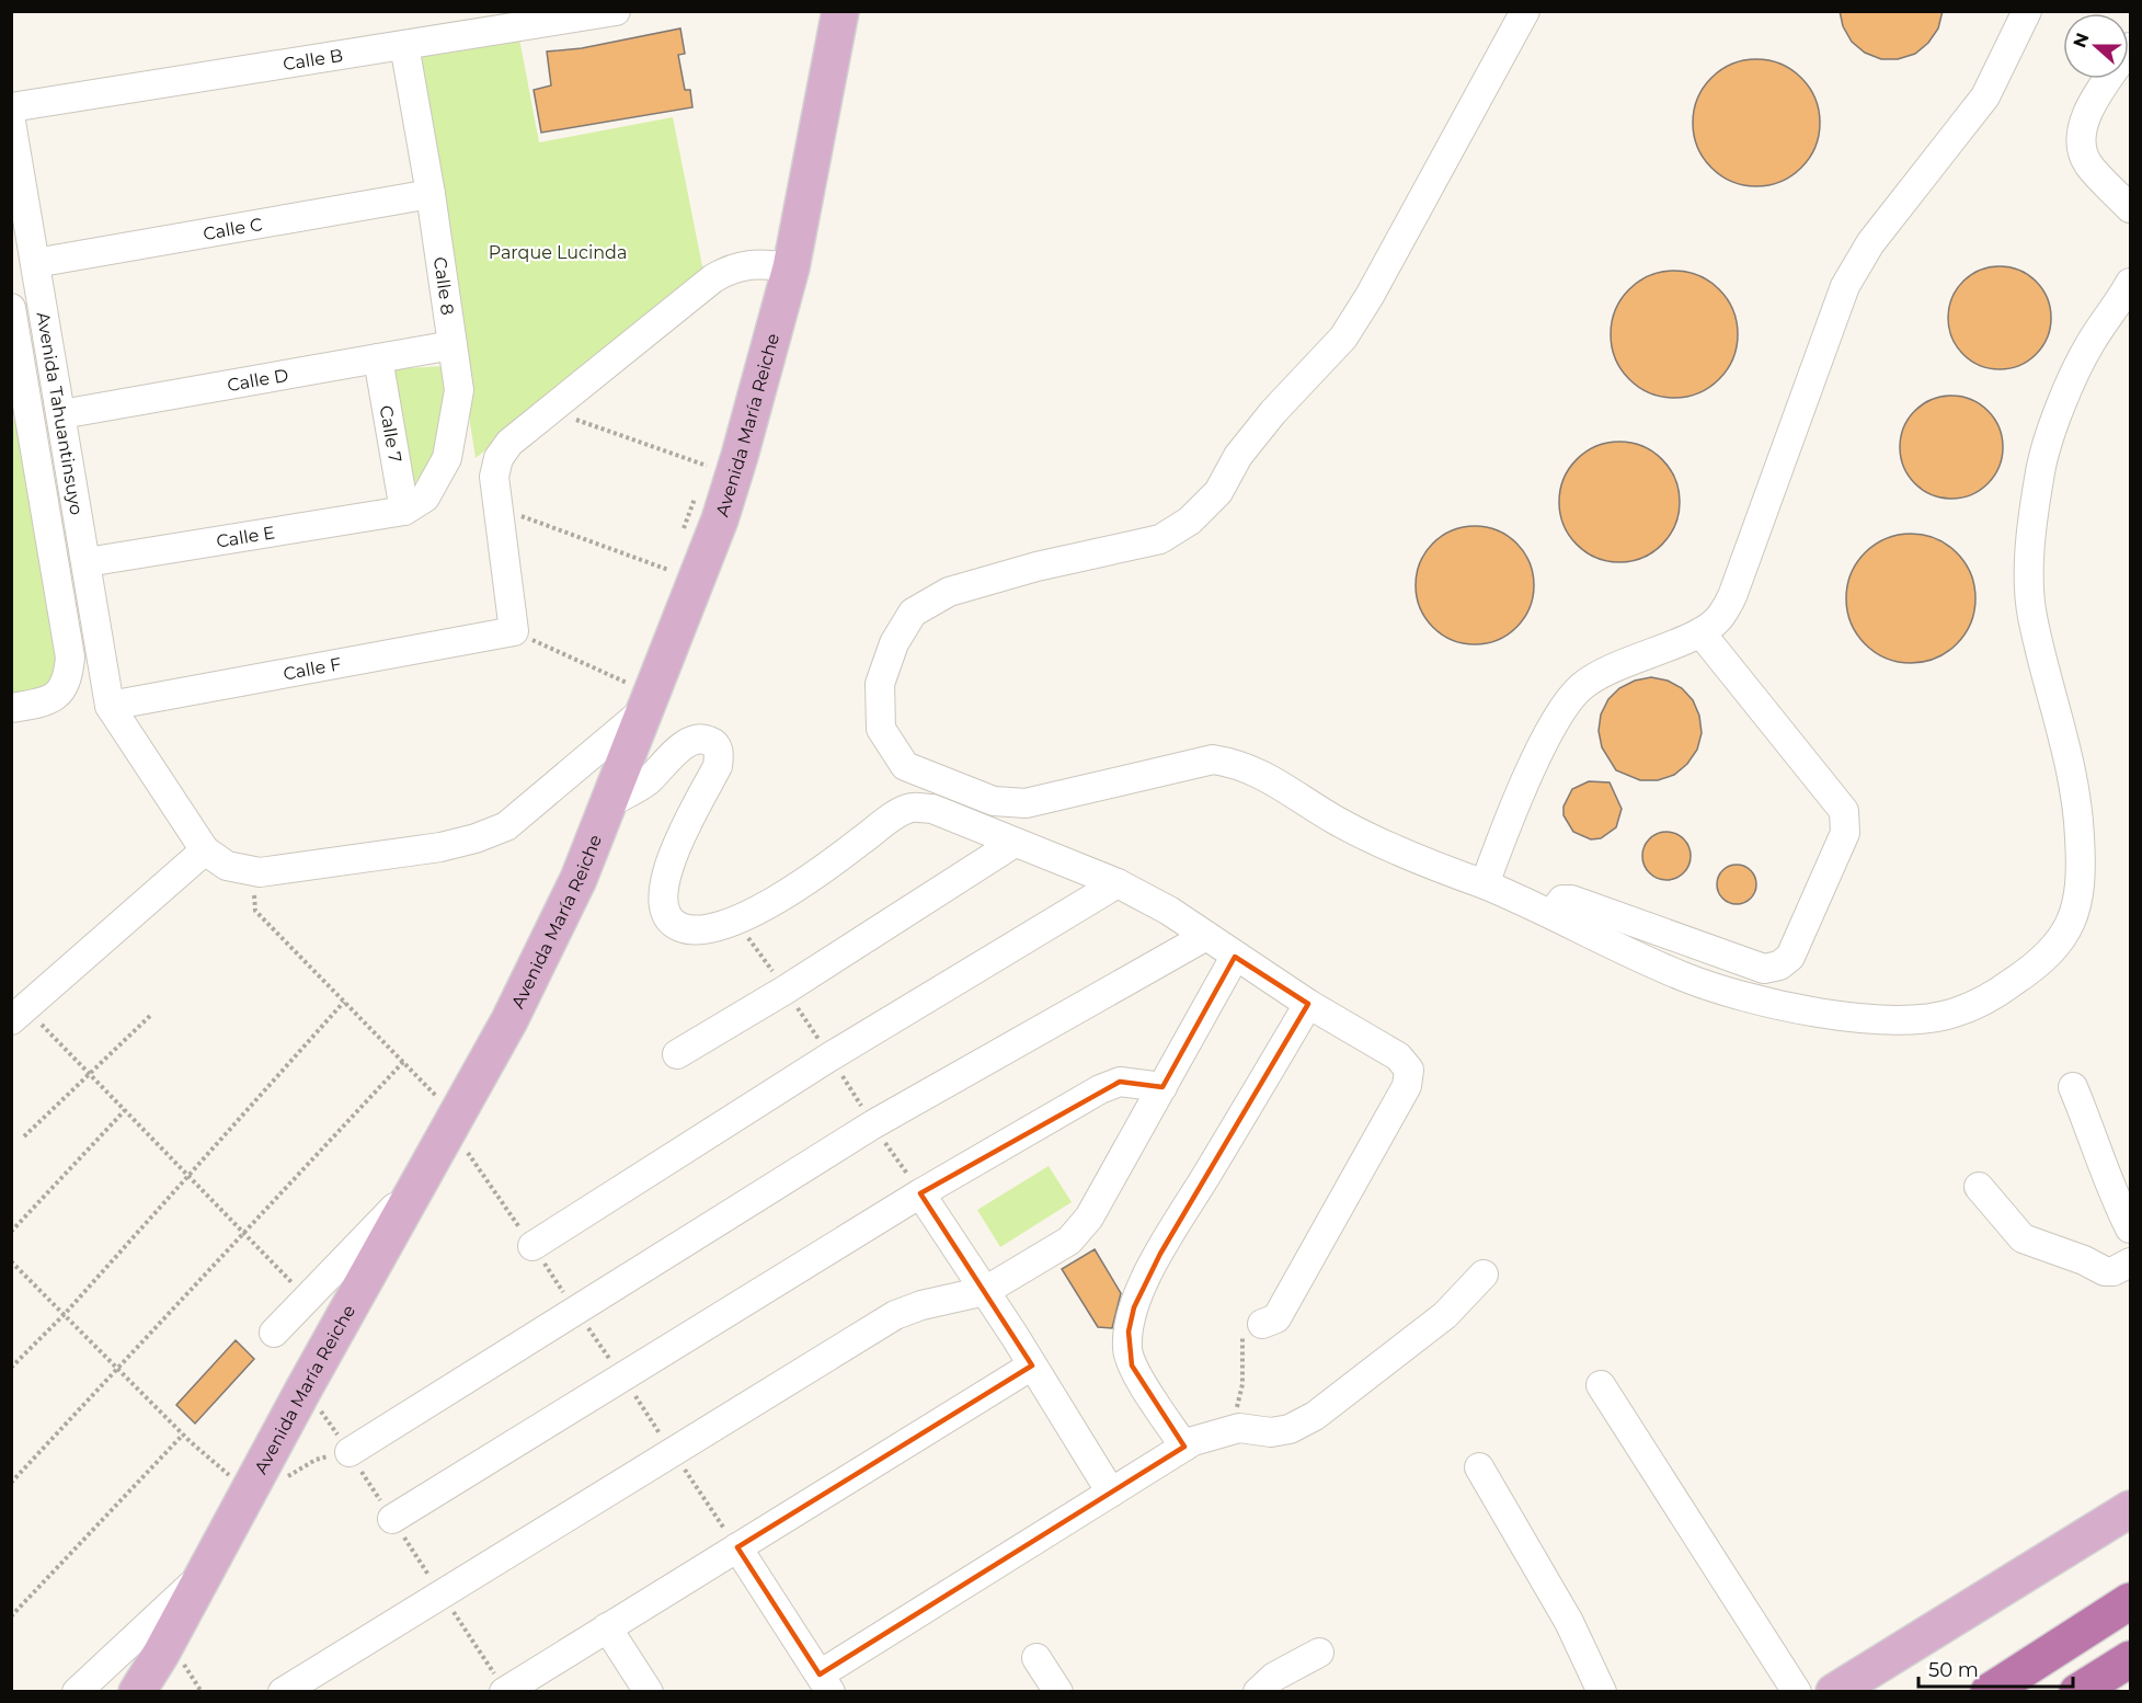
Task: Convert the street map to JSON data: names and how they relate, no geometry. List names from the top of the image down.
{
  "streets": {
    "main road": ["Avenida María Reiche"],
    "street": [
      "Calle B",
      "Calle C",
      "Calle 8",
      "Calle D",
      "Avenida Tahuantinsuyo",
      "Calle 7",
      "Calle E",
      "Calle F"
    ]
  },
  "crossings": [
    ["Calle B", "Calle 8"],
    ["Calle C", "Calle 8"],
    ["Calle C", "Avenida Tahuantinsuyo"],
    ["Calle 8", "Calle D"],
    ["Calle 8", "Calle 7"],
    ["Calle 8", "Calle E"],
    ["Calle D", "Avenida Tahuantinsuyo"],
    ["Calle D", "Calle 7"],
    ["Avenida Tahuantinsuyo", "Calle E"],
    ["Avenida Tahuantinsuyo", "Calle F"],
    ["Calle 7", "Calle E"]
  ],
  "parks": ["Parque Lucinda"],
  "scale_bar": "50 m",
  "north": "left"
}
